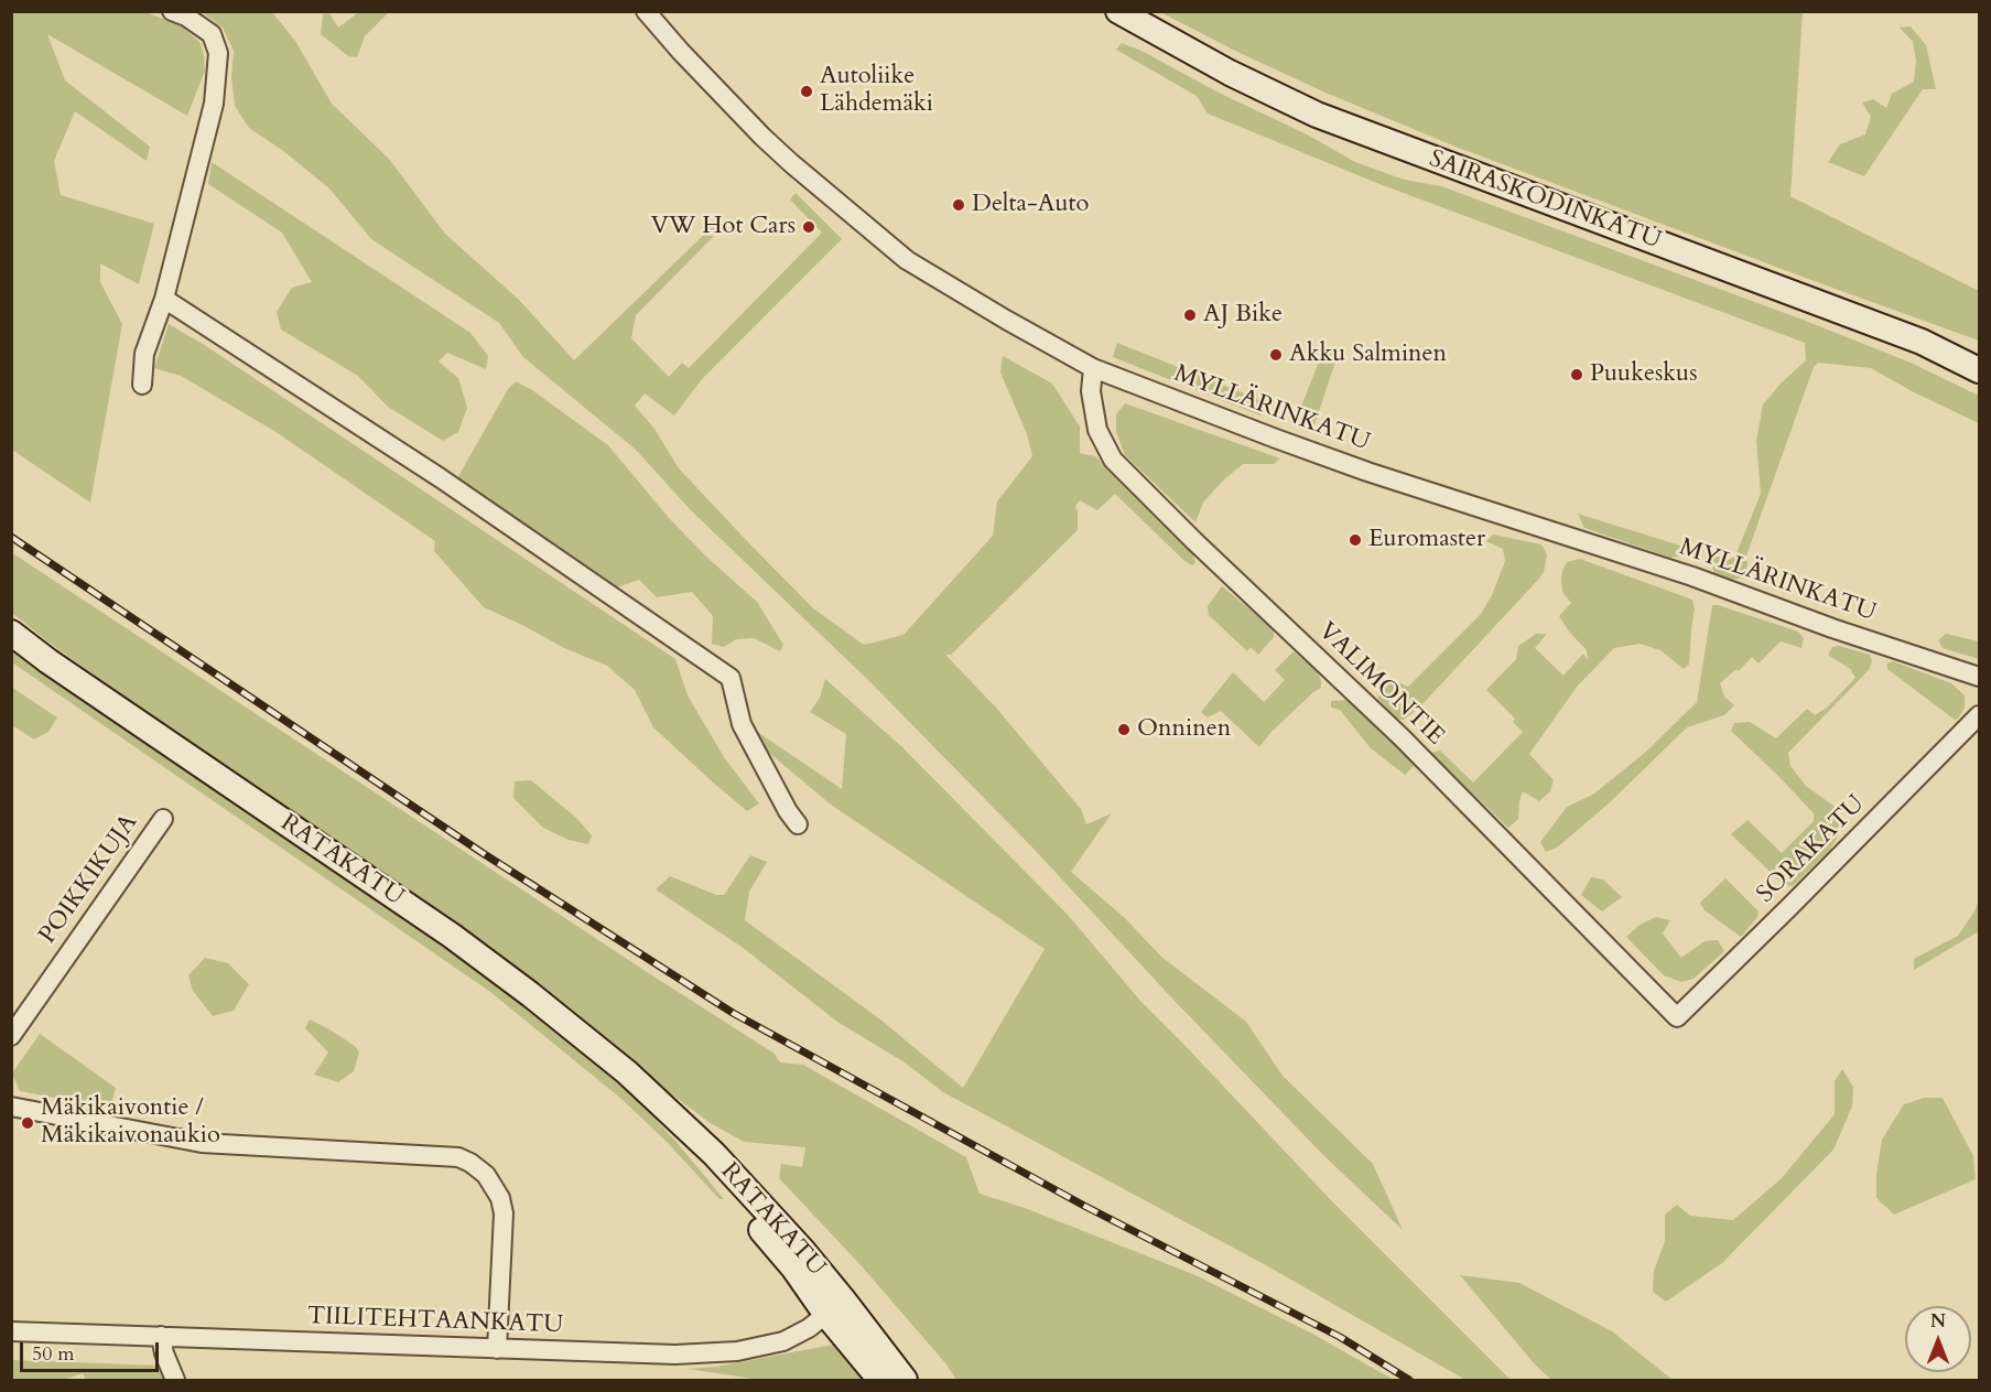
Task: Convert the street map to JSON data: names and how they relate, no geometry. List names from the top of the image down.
{
  "streets": {
    "main road": ["SAIRASKODINKATU", "RATAKATU"],
    "street": [
      "MYLLÄRINKATU",
      "VALIMONTIE",
      "SORAKATU",
      "POIKKIKUJA",
      "TIILITEHTAANKATU"
    ]
  },
  "crossings": [
    ["MYLLÄRINKATU", "VALIMONTIE"],
    ["VALIMONTIE", "SORAKATU"],
    ["RATAKATU", "TIILITEHTAANKATU"]
  ],
  "places": [
    "Autoliike Lähdemäki",
    "Delta-Auto",
    "VW Hot Cars",
    "AJ Bike",
    "Akku Salminen",
    "Puukeskus",
    "Euromaster",
    "Onninen",
    "Mäkikaivontie / Mäkikaivonaukio"
  ],
  "scale_bar": "50 m",
  "north": "top"
}
